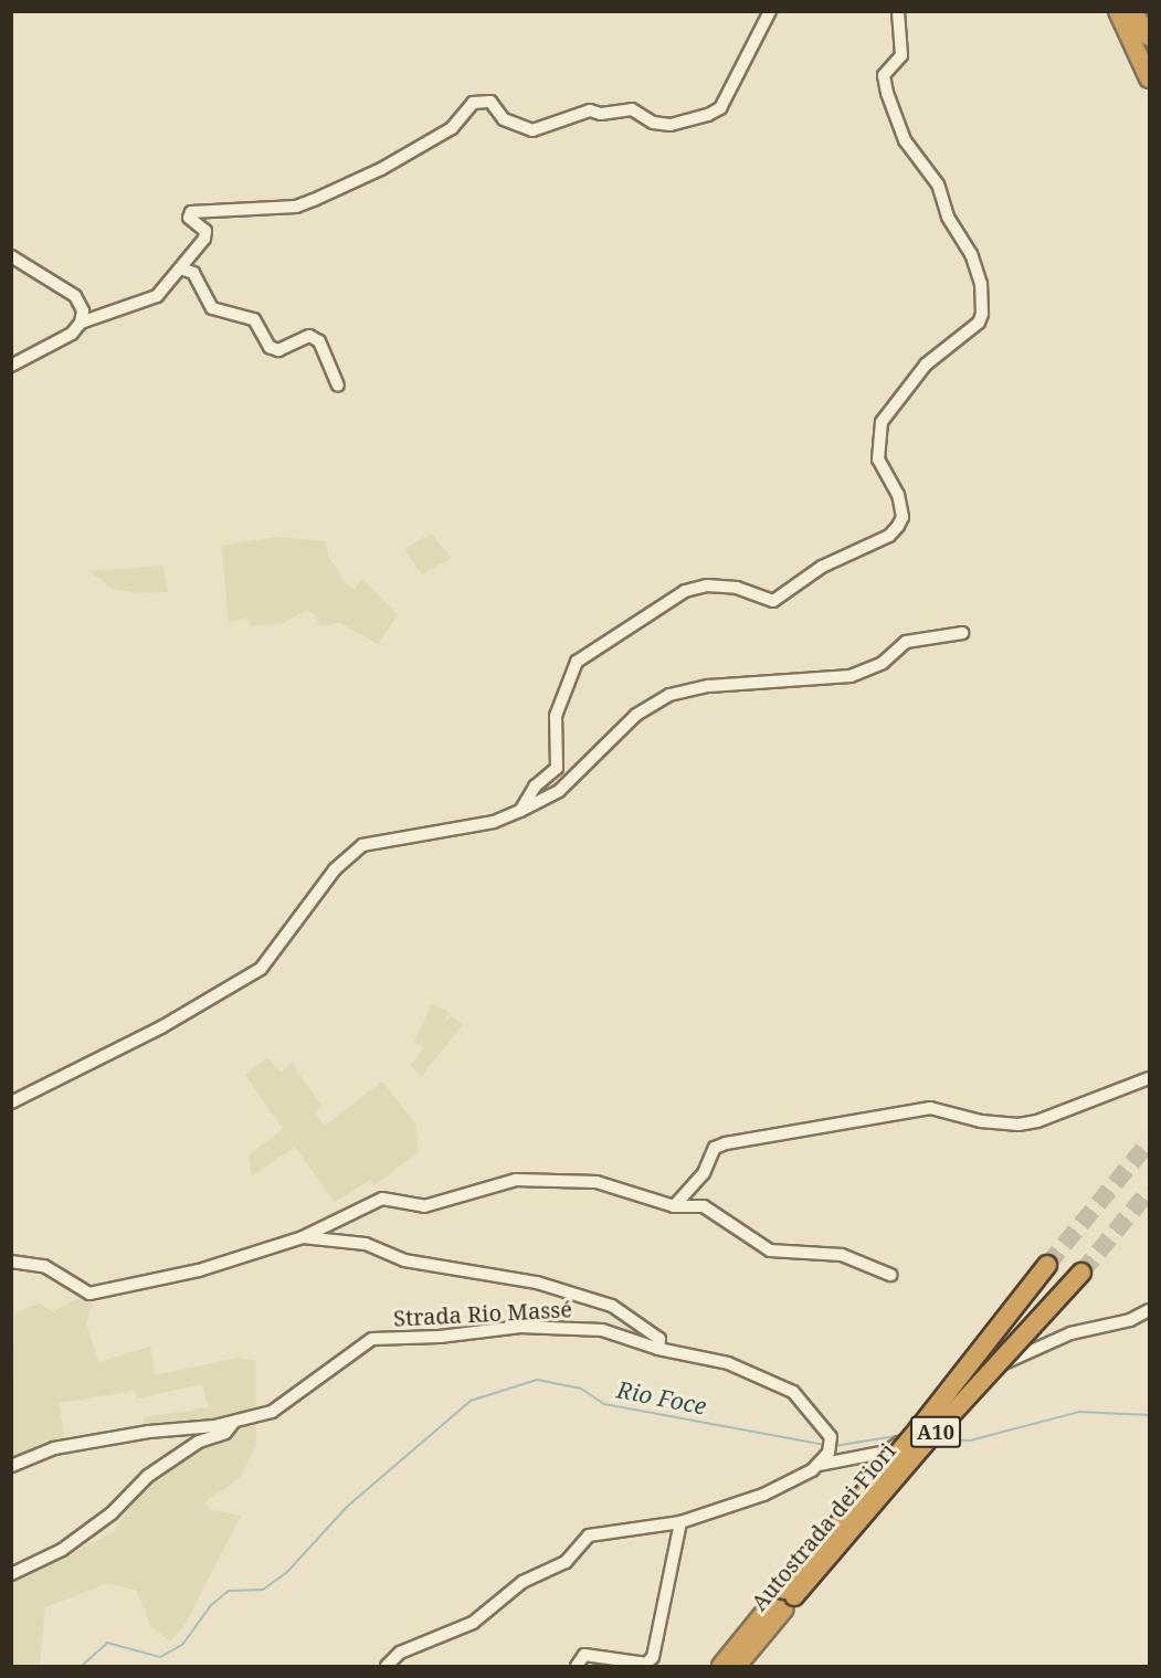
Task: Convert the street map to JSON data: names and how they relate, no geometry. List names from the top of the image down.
{
  "streets": {
    "highway": ["A10", "Autostrada dei Fiori"],
    "street": ["Strada Rio Massé"]
  },
  "water": ["Rio Foce"]
}
